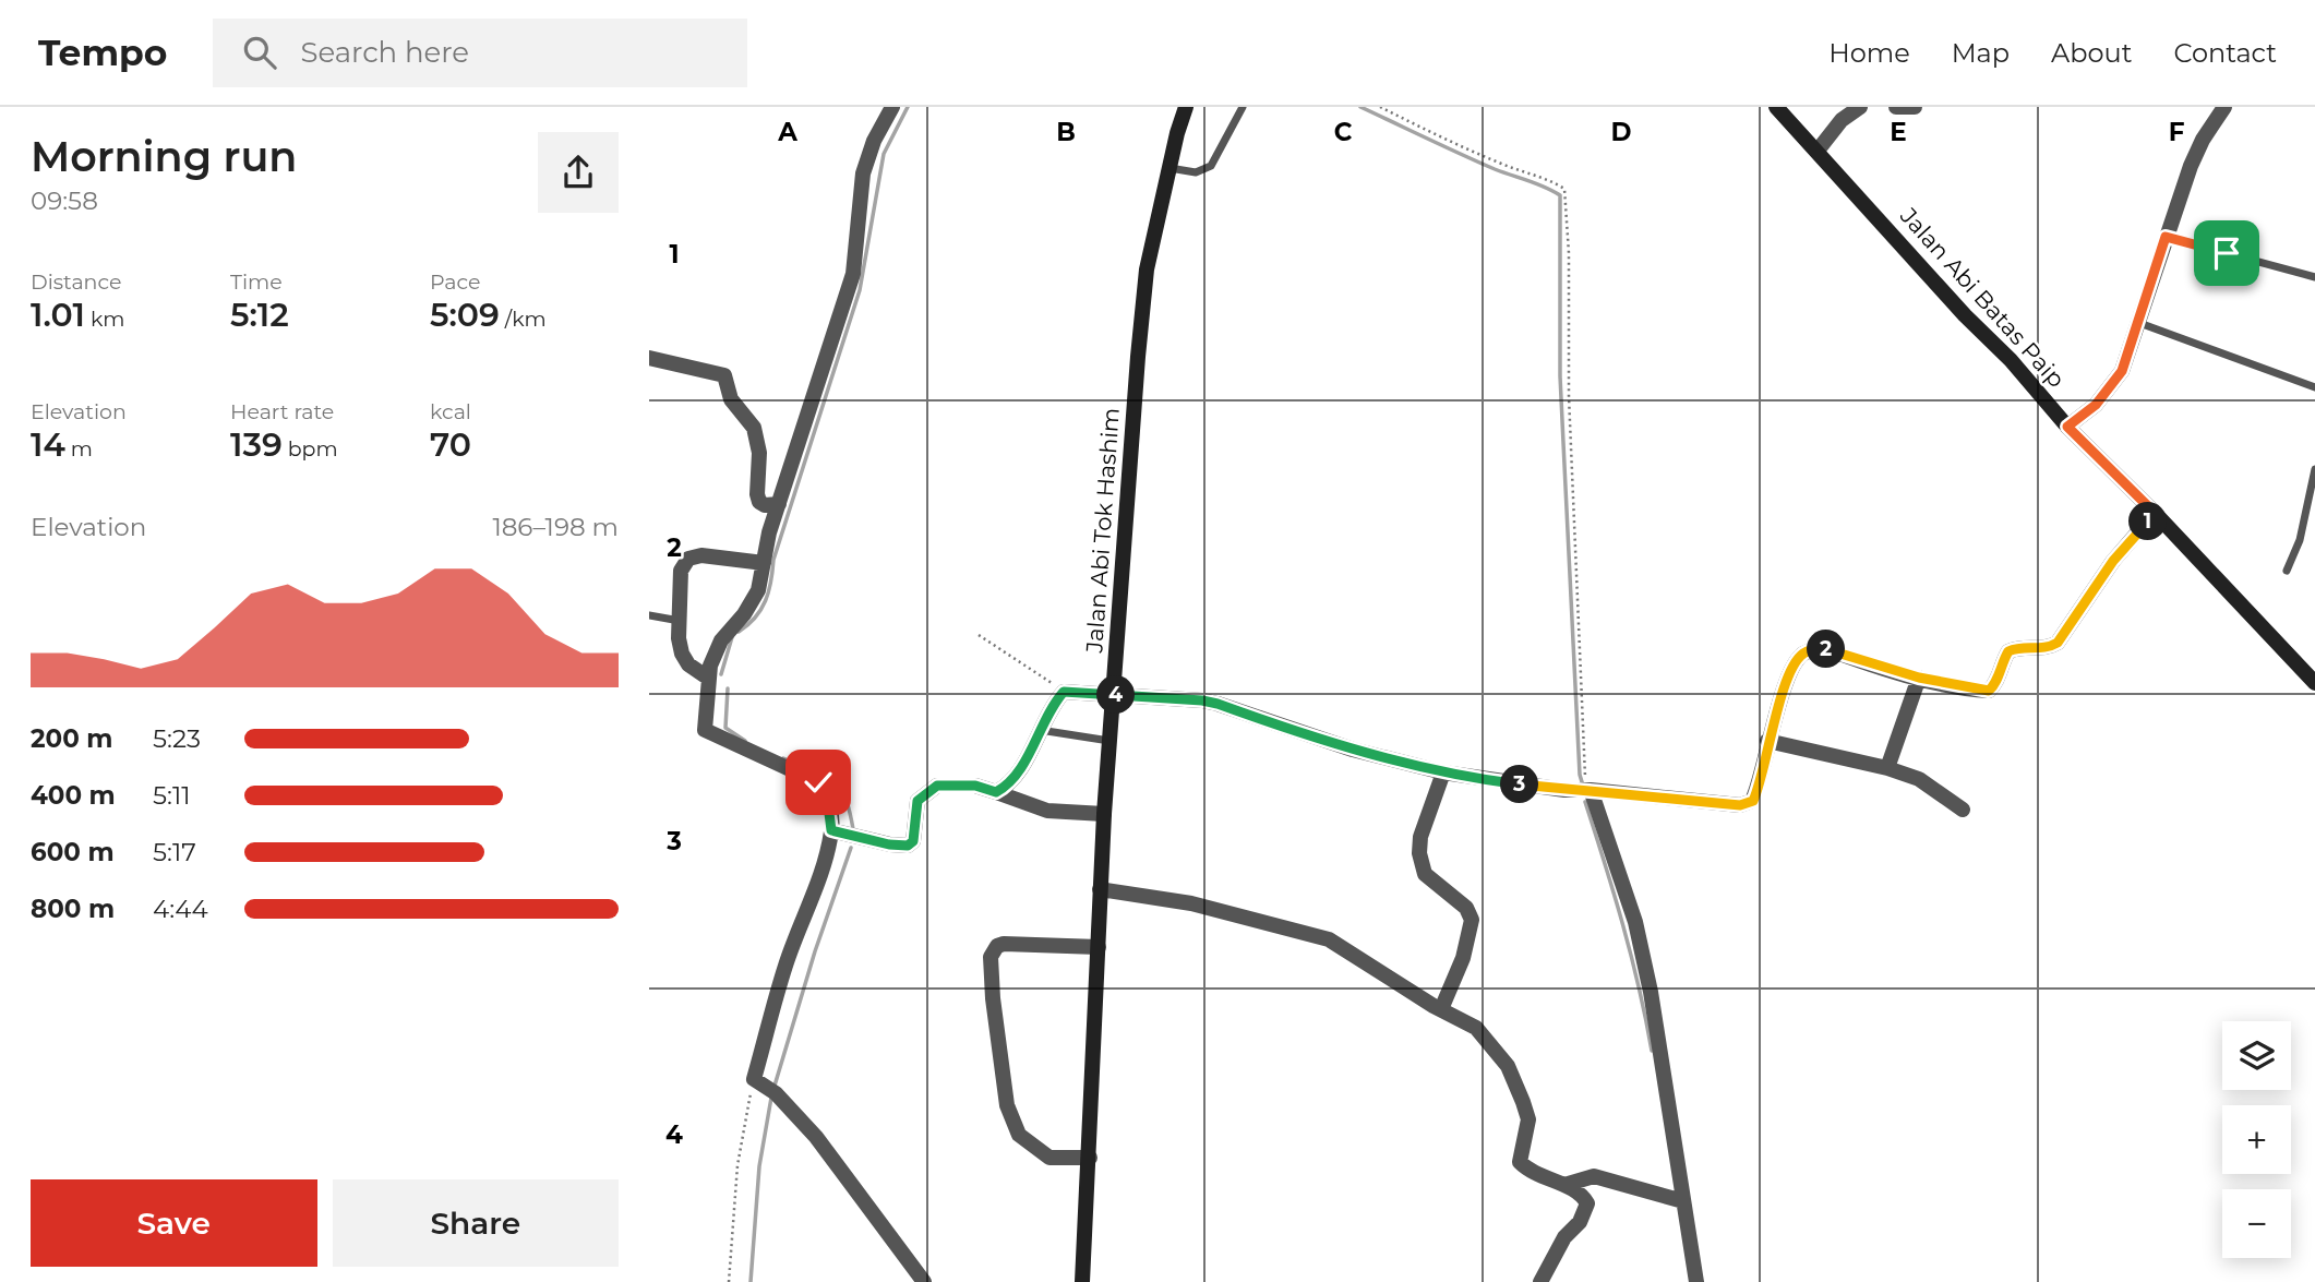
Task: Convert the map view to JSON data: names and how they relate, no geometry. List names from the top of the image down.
{
  "streets": {
    "main road": ["Jalan Abi Batas Paip", "Jalan Abi Tok Hashim"]
  },
  "page": {
    "header": "Tempo",
    "search": "Search here",
    "nav": [
      "Home",
      "Map",
      "About",
      "Contact"
    ],
    "heading": ["Morning run", "09:58"],
    "stats": [
      ["Distance", "1.01 km"],
      ["Time", "5:12"],
      ["Pace", "5:09 /km"],
      ["Elevation", "14 m"],
      ["Heart rate", "139 bpm"],
      ["kcal", "70"]
    ],
    "chart": ["Elevation", "186–198 m"],
    "pins": [
      "1",
      "2",
      "4",
      "3"
    ],
    "list": [
      {
        "name": "200 m",
        "note": "5:23"
      },
      {
        "name": "400 m",
        "note": "5:11"
      },
      {
        "name": "600 m",
        "note": "5:17"
      },
      {
        "name": "800 m",
        "note": "4:44"
      }
    ],
    "map_buttons": ["+", "−"],
    "buttons": ["Save", "Share"]
  },
  "grid": {
    "columns": [
      "A",
      "B",
      "C",
      "D",
      "E",
      "F"
    ],
    "rows": [
      "1",
      "2",
      "3",
      "4"
    ]
  }
}
